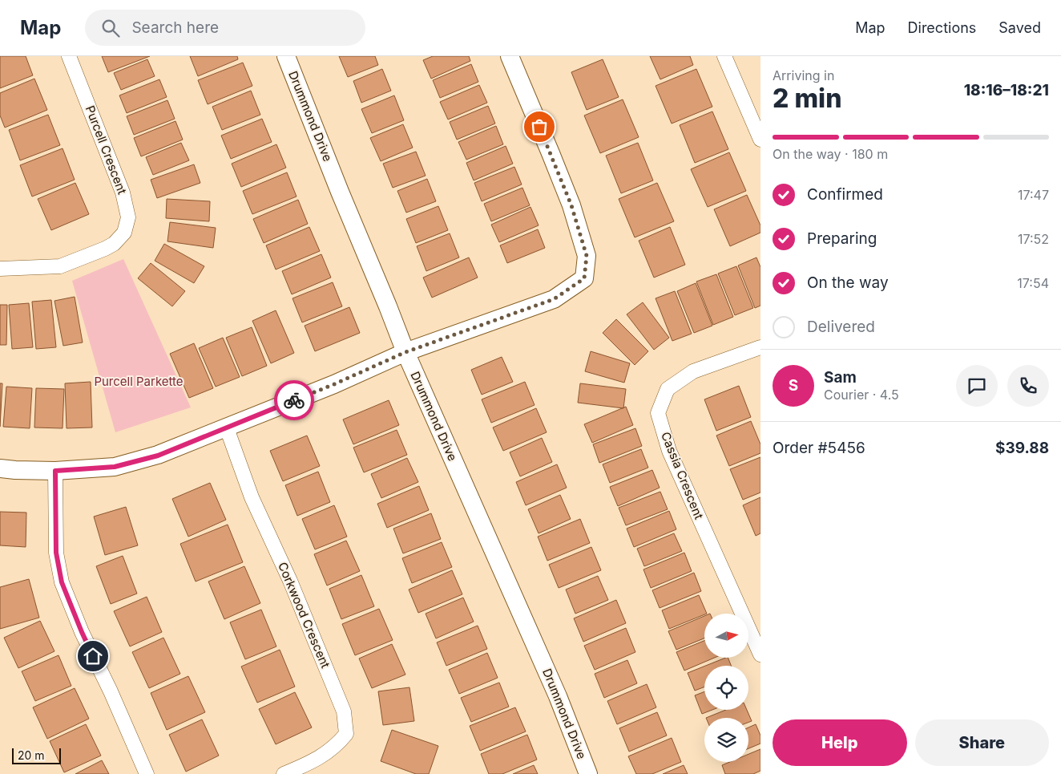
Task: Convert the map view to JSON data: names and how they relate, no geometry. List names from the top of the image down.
{
  "streets": {
    "street": [
      "Drummond Drive",
      "Purcell Crescent",
      "Cassia Crescent",
      "Corkwood Crescent"
    ]
  },
  "parks": ["Purcell Parkette"],
  "scale_bar": "20 m",
  "north": "right",
  "page": {
    "header": "Map",
    "search": "Search here",
    "nav": ["Map", "Directions", "Saved"],
    "heading": ["2 min", "Arriving in", "18:16–18:21"],
    "panel": [
      "Sam",
      "Courier · 4.5",
      "Order #5456",
      "$39.88"
    ],
    "bar": "On the way · 180 m",
    "list": [
      ["Confirmed", "17:47"],
      ["Preparing", "17:52"],
      ["On the way", "17:54"],
      "Delivered"
    ],
    "round": "S",
    "buttons": ["Help", "Share"],
    "scale": "20 m"
  }
}
